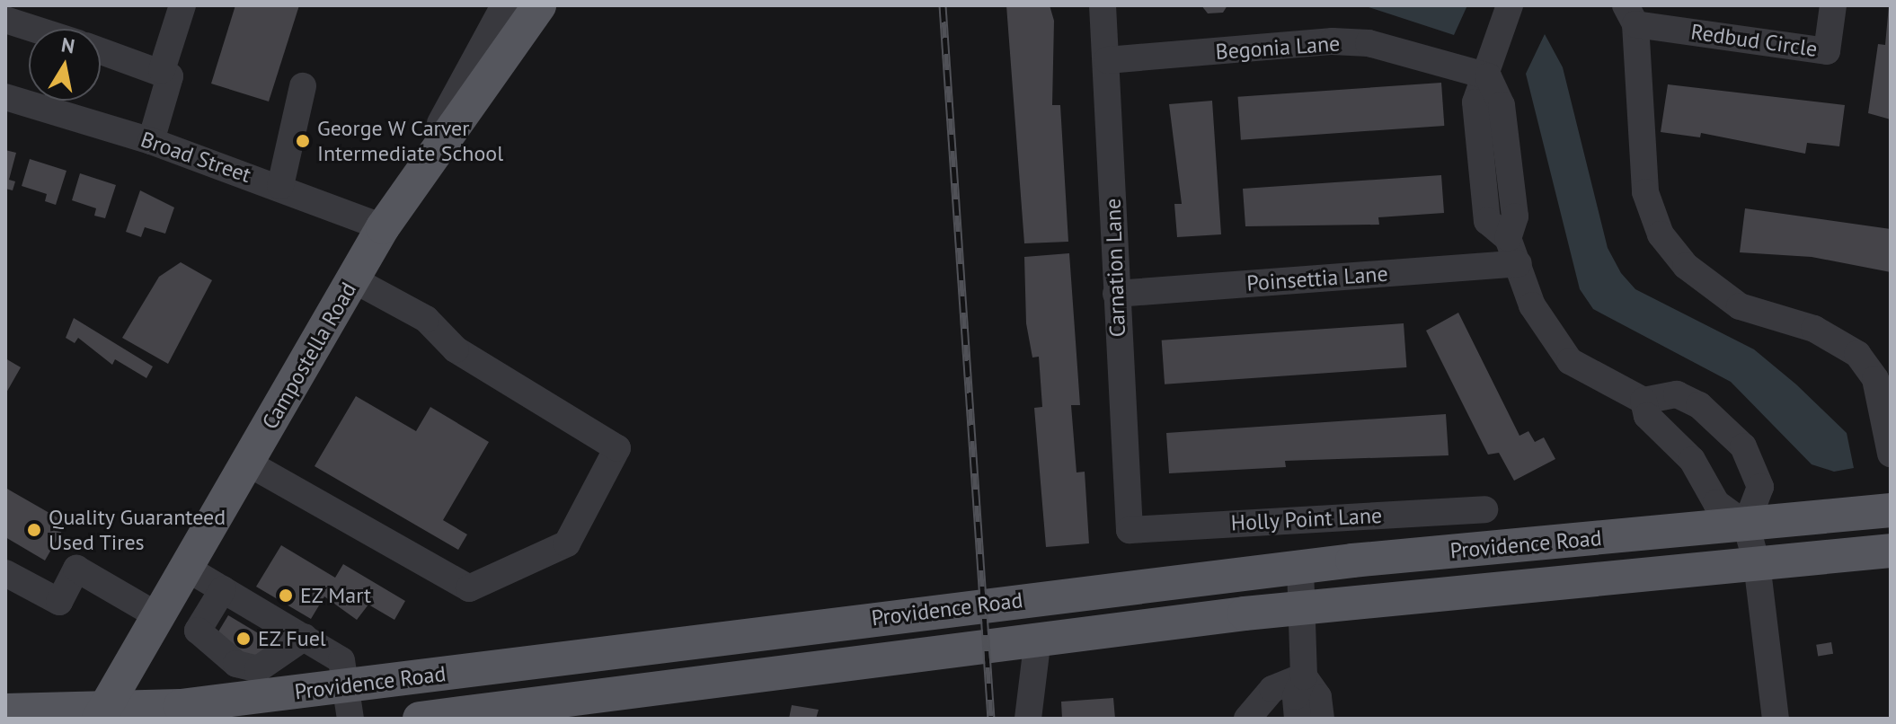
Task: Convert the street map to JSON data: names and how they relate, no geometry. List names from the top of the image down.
{
  "streets": {
    "main road": ["Campostella Road", "Providence Road"],
    "street": [
      "Redbud Circle",
      "Begonia Lane",
      "Broad Street",
      "Carnation Lane",
      "Poinsettia Lane",
      "Holly Point Lane"
    ]
  },
  "crossings": [
    ["Begonia Lane", "Carnation Lane"],
    ["Broad Street", "Campostella Road"],
    ["Carnation Lane", "Poinsettia Lane"],
    ["Carnation Lane", "Holly Point Lane"],
    ["Campostella Road", "Providence Road"]
  ],
  "places": [
    "George W Carver Intermediate School",
    "Quality Guaranteed Used Tires",
    "EZ Mart",
    "EZ Fuel"
  ],
  "north": "top"
}
